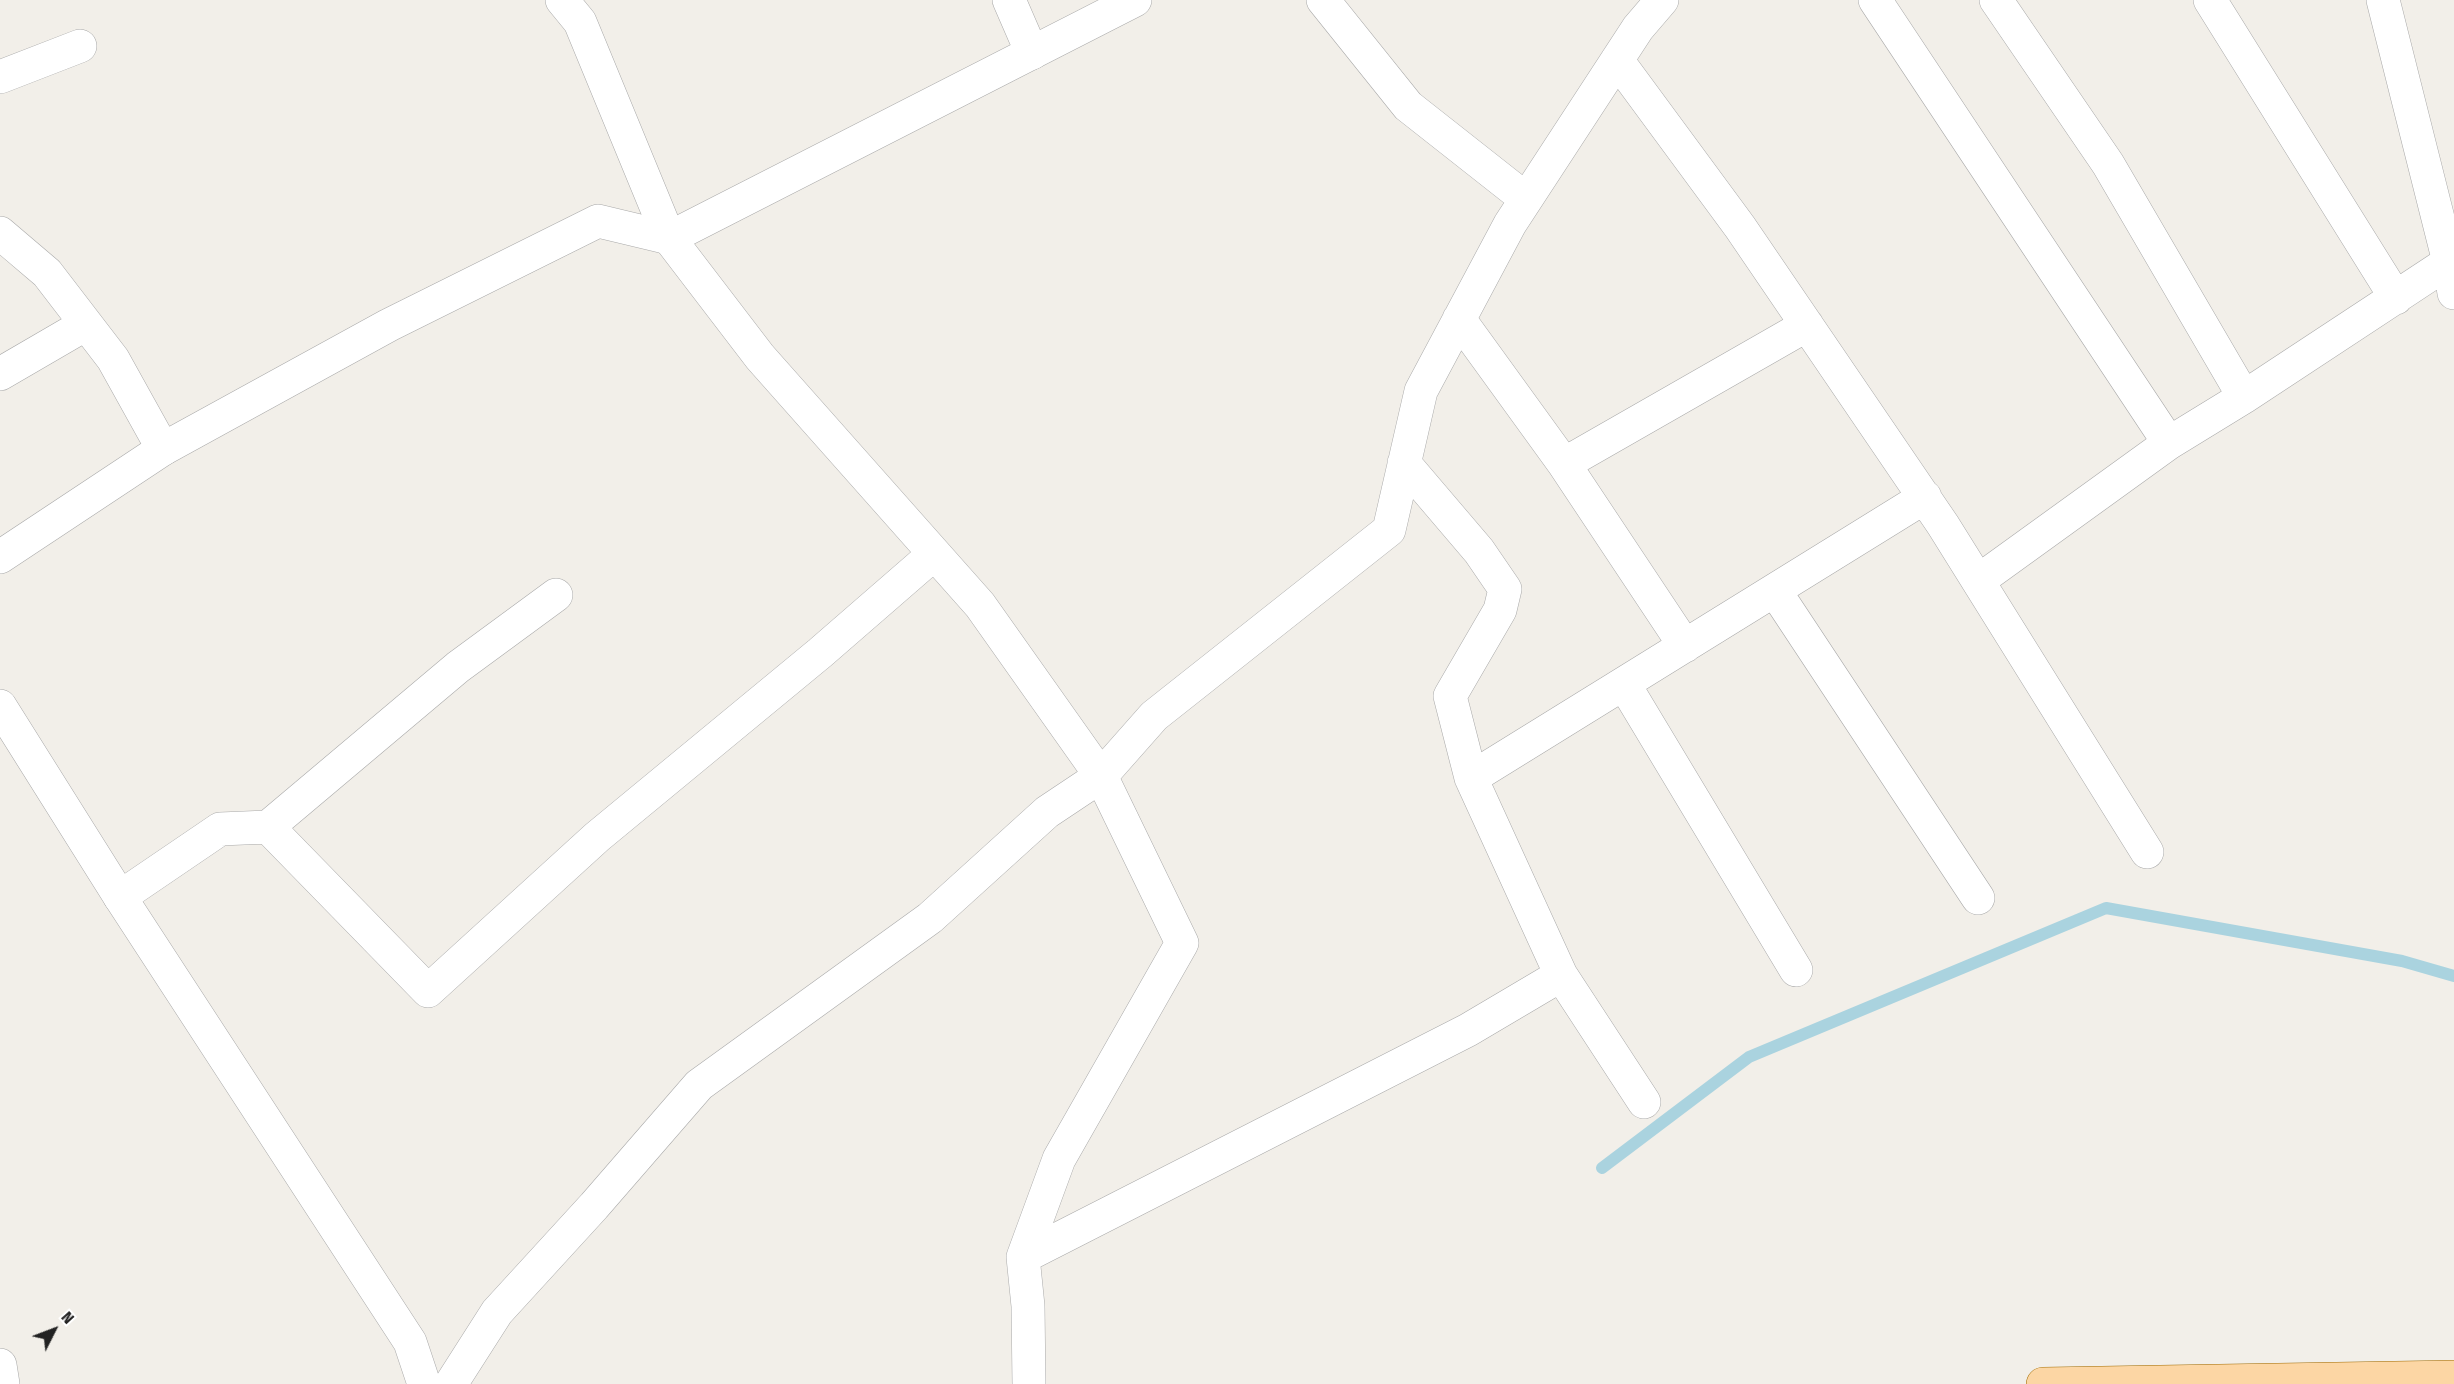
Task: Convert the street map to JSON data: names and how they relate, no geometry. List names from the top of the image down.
{
  "north": "top right"
}
